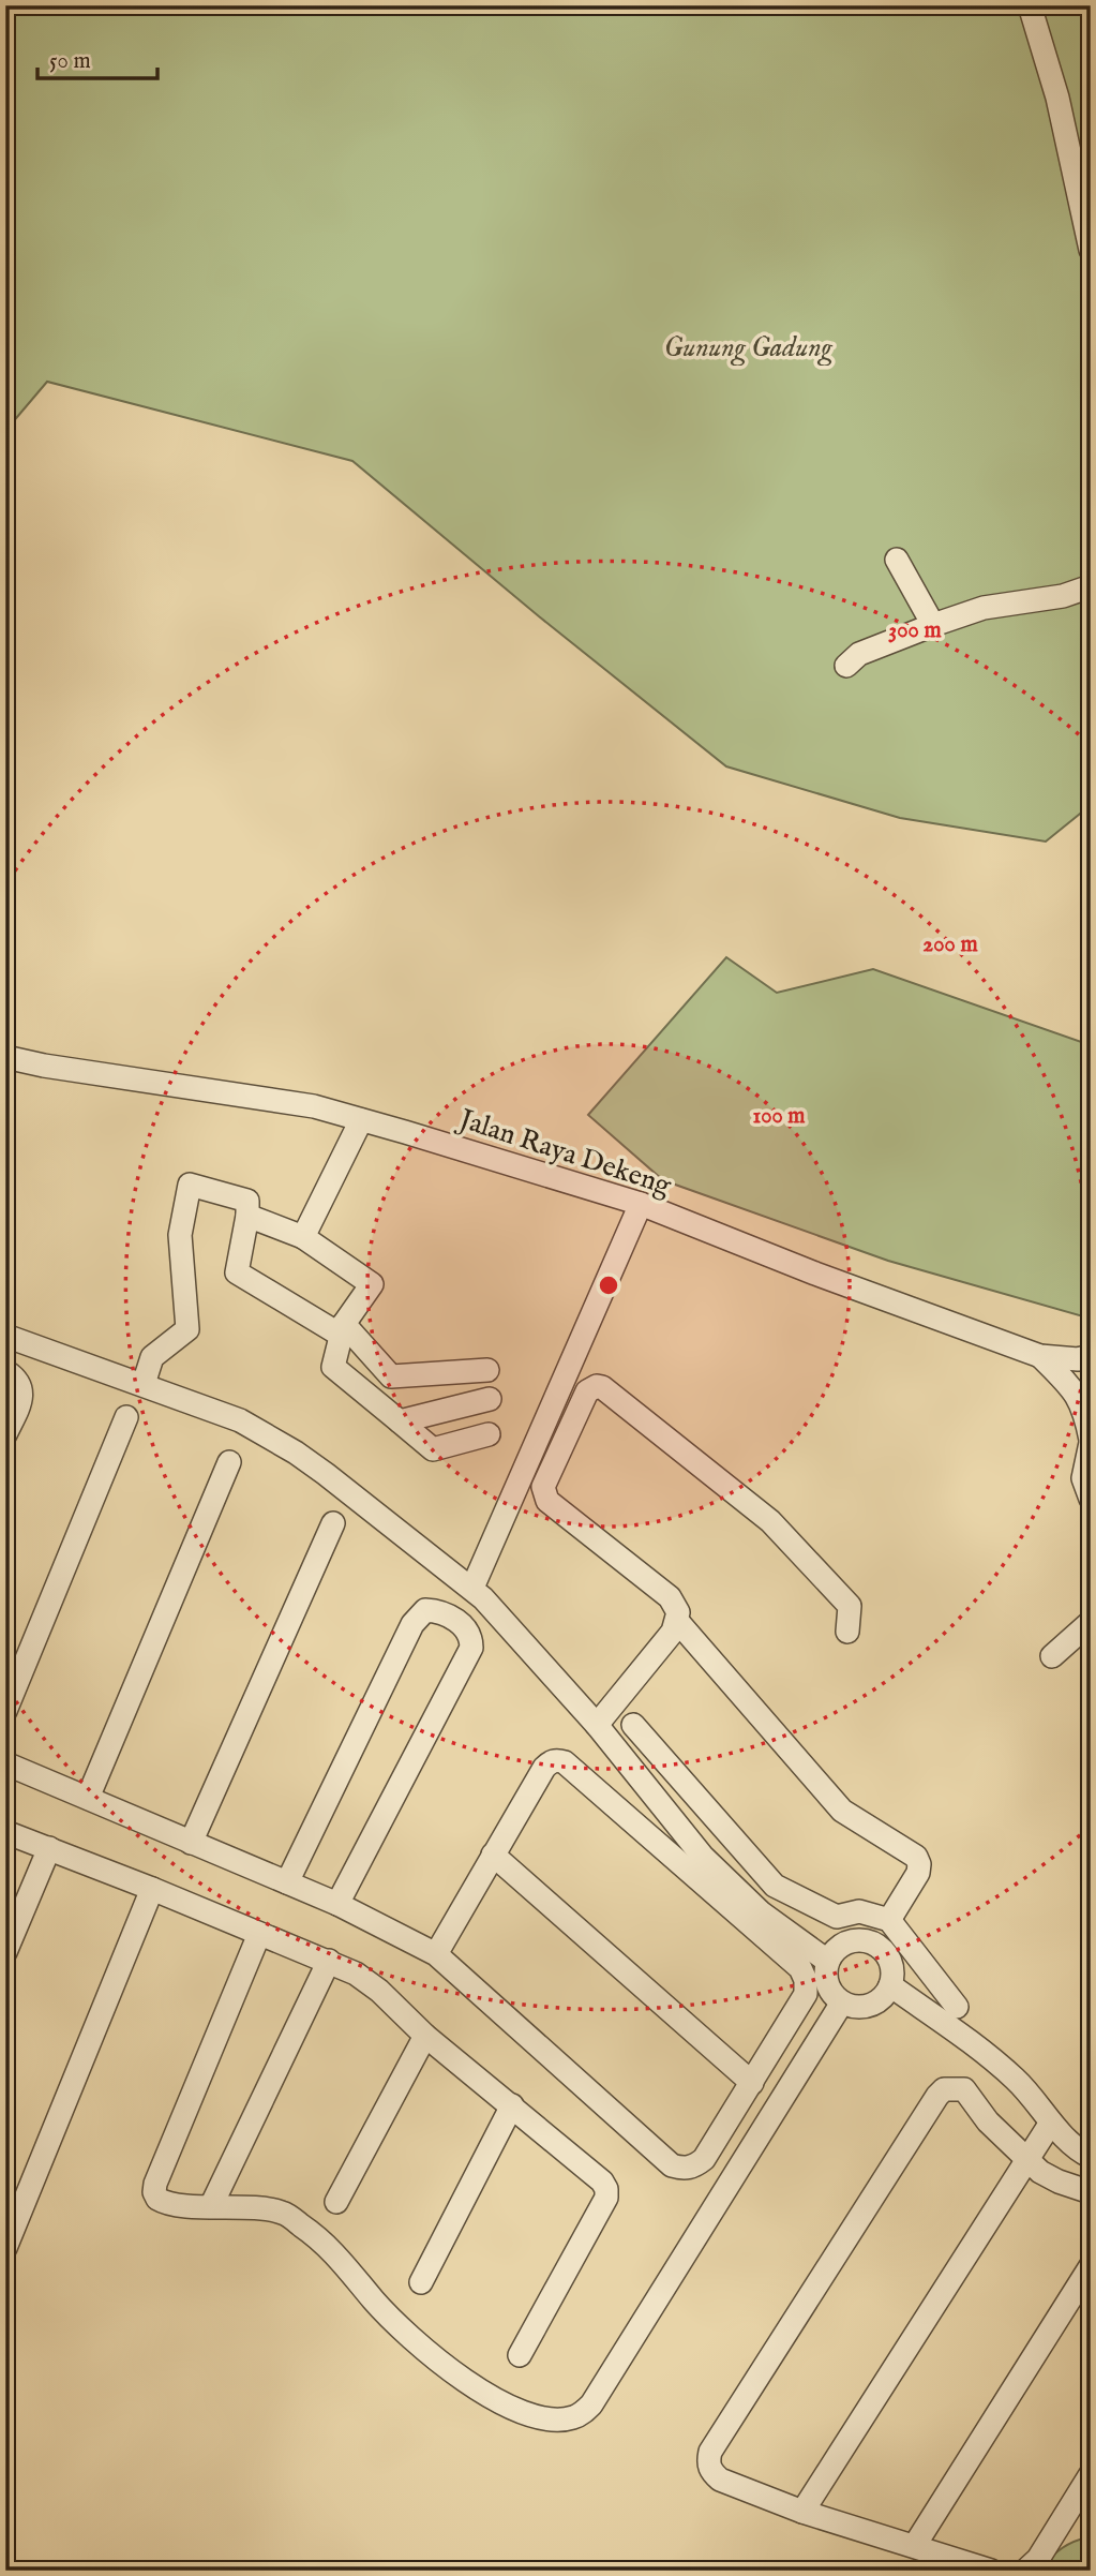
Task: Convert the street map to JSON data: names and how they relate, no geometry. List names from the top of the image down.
{
  "streets": {
    "street": ["Jalan Raya Dekeng"]
  },
  "parks": ["Gunung Gadung"],
  "scale_bar": "50 m",
  "rings": ["300 m", "200 m", "100 m"]
}
